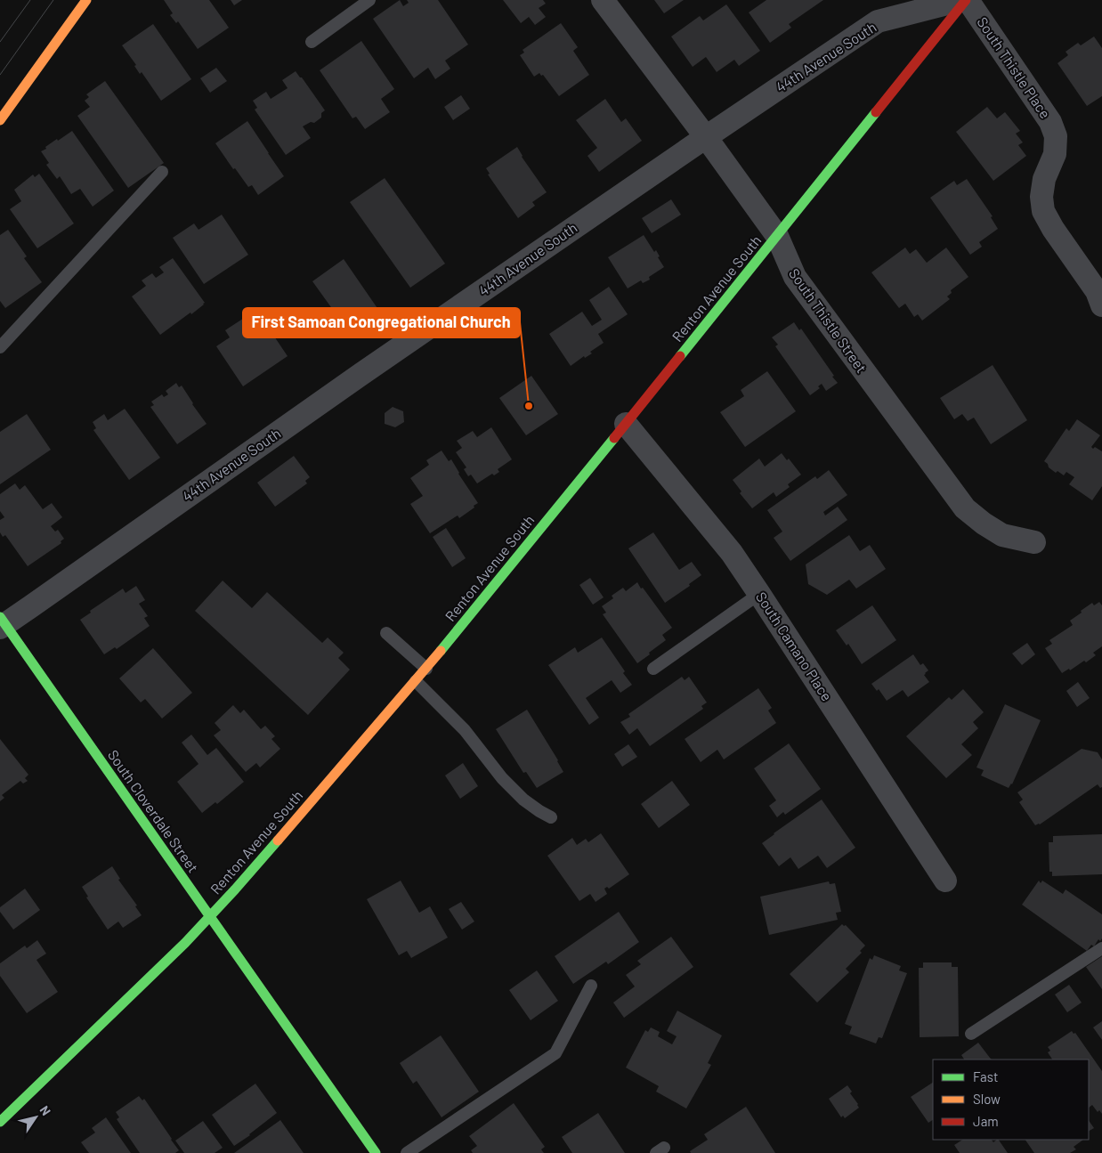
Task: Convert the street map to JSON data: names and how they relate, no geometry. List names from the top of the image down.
{
  "streets": {
    "main road": ["Renton Avenue South", "South Cloverdale Street"],
    "street": [
      "44th Avenue South",
      "South Thistle Place",
      "South Thistle Street",
      "South Camano Place"
    ]
  },
  "crossings": [
    ["44th Avenue South", "South Thistle Street"],
    ["44th Avenue South", "South Cloverdale Street"],
    ["South Thistle Place", "Renton Avenue South"],
    ["Renton Avenue South", "South Thistle Street"],
    ["Renton Avenue South", "South Camano Place"],
    ["Renton Avenue South", "South Cloverdale Street"]
  ],
  "places": ["First Samoan Congregational Church"],
  "legend": ["Fast", "Slow", "Jam"],
  "north": "top right"
}
